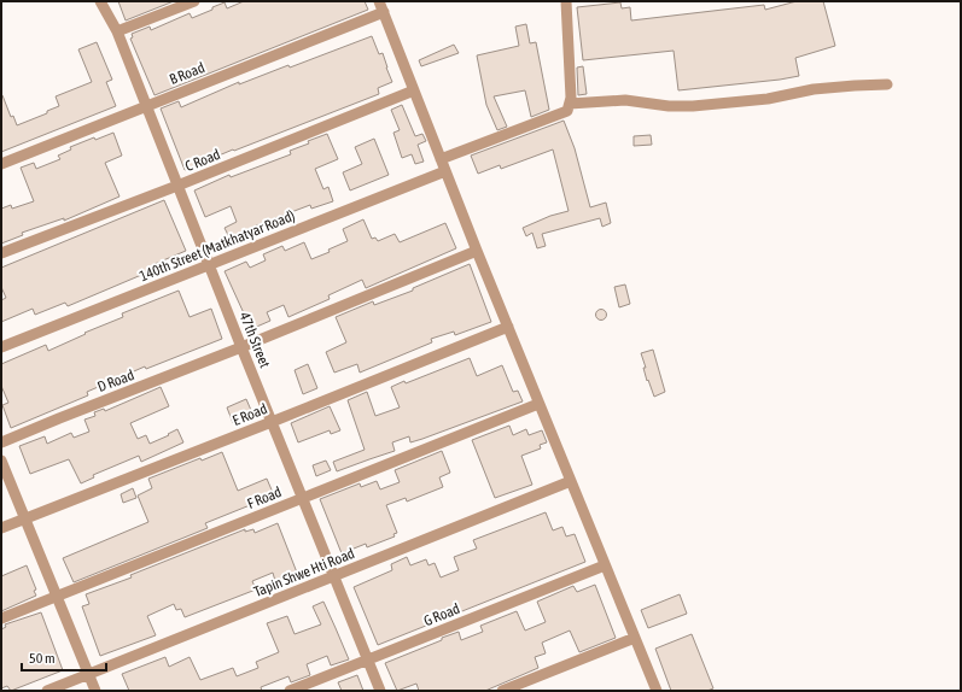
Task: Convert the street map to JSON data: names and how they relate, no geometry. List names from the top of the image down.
{
  "streets": {
    "street": [
      "B Road",
      "C Road",
      "140th Street (Matkhatyar Road)",
      "47th Street",
      "D Road",
      "E Road",
      "F Road",
      "Tapin Shwe Hti Road",
      "G Road"
    ]
  },
  "crossings": [
    ["B Road", "47th Street"],
    ["C Road", "47th Street"],
    ["140th Street (Matkhatyar Road)", "47th Street"],
    ["47th Street", "D Road"],
    ["47th Street", "E Road"],
    ["47th Street", "F Road"],
    ["47th Street", "Tapin Shwe Hti Road"],
    ["47th Street", "G Road"]
  ],
  "scale_bar": "50 m"
}
